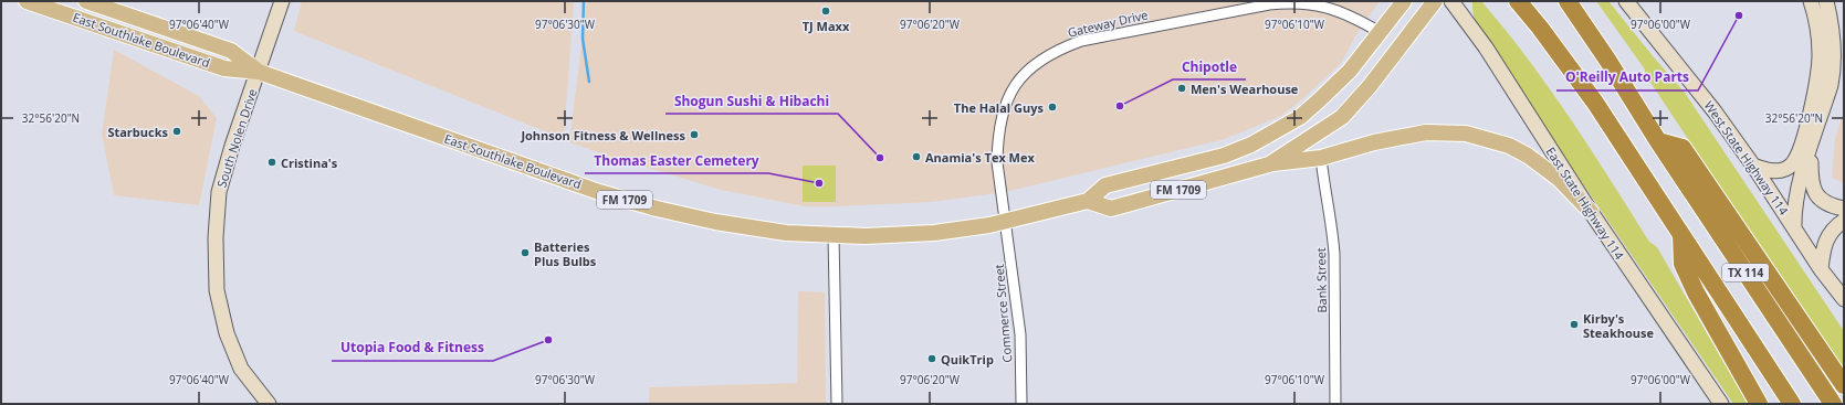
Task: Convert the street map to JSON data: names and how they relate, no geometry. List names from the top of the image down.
{
  "streets": {
    "highway": ["TX 114"],
    "main road": [
      "East Southlake Boulevard",
      "South Nolen Drive",
      "West State Highway 114",
      "FM 1709",
      "East State Highway 114"
    ],
    "street": ["Gateway Drive", "Bank Street", "Commerce Street"]
  },
  "crossings": [
    ["Gateway Drive", "East Southlake Boulevard"],
    ["Gateway Drive", "Commerce Street"],
    ["East Southlake Boulevard", "South Nolen Drive"],
    ["East Southlake Boulevard", "FM 1709"],
    ["East Southlake Boulevard", "Commerce Street"]
  ],
  "places": [
    "TJ Maxx",
    "O'Reilly Auto Parts",
    "Men's Wearhouse",
    "Chipotle",
    "The Halal Guys",
    "Starbucks",
    "Johnson Fitness & Wellness",
    "Anamia's Tex Mex",
    "Shogun Sushi & Hibachi",
    "Cristina's",
    "Thomas Easter Cemetery",
    "Batteries Plus Bulbs",
    "Kirby's Steakhouse",
    "Utopia Food & Fitness",
    "QuikTrip"
  ],
  "coordinates": [
    "97°06'40\"W",
    "97°06'30\"W",
    "97°06'20\"W",
    "97°06'10\"W",
    "97°06'00\"W",
    "32°56'20\"N"
  ]
}
